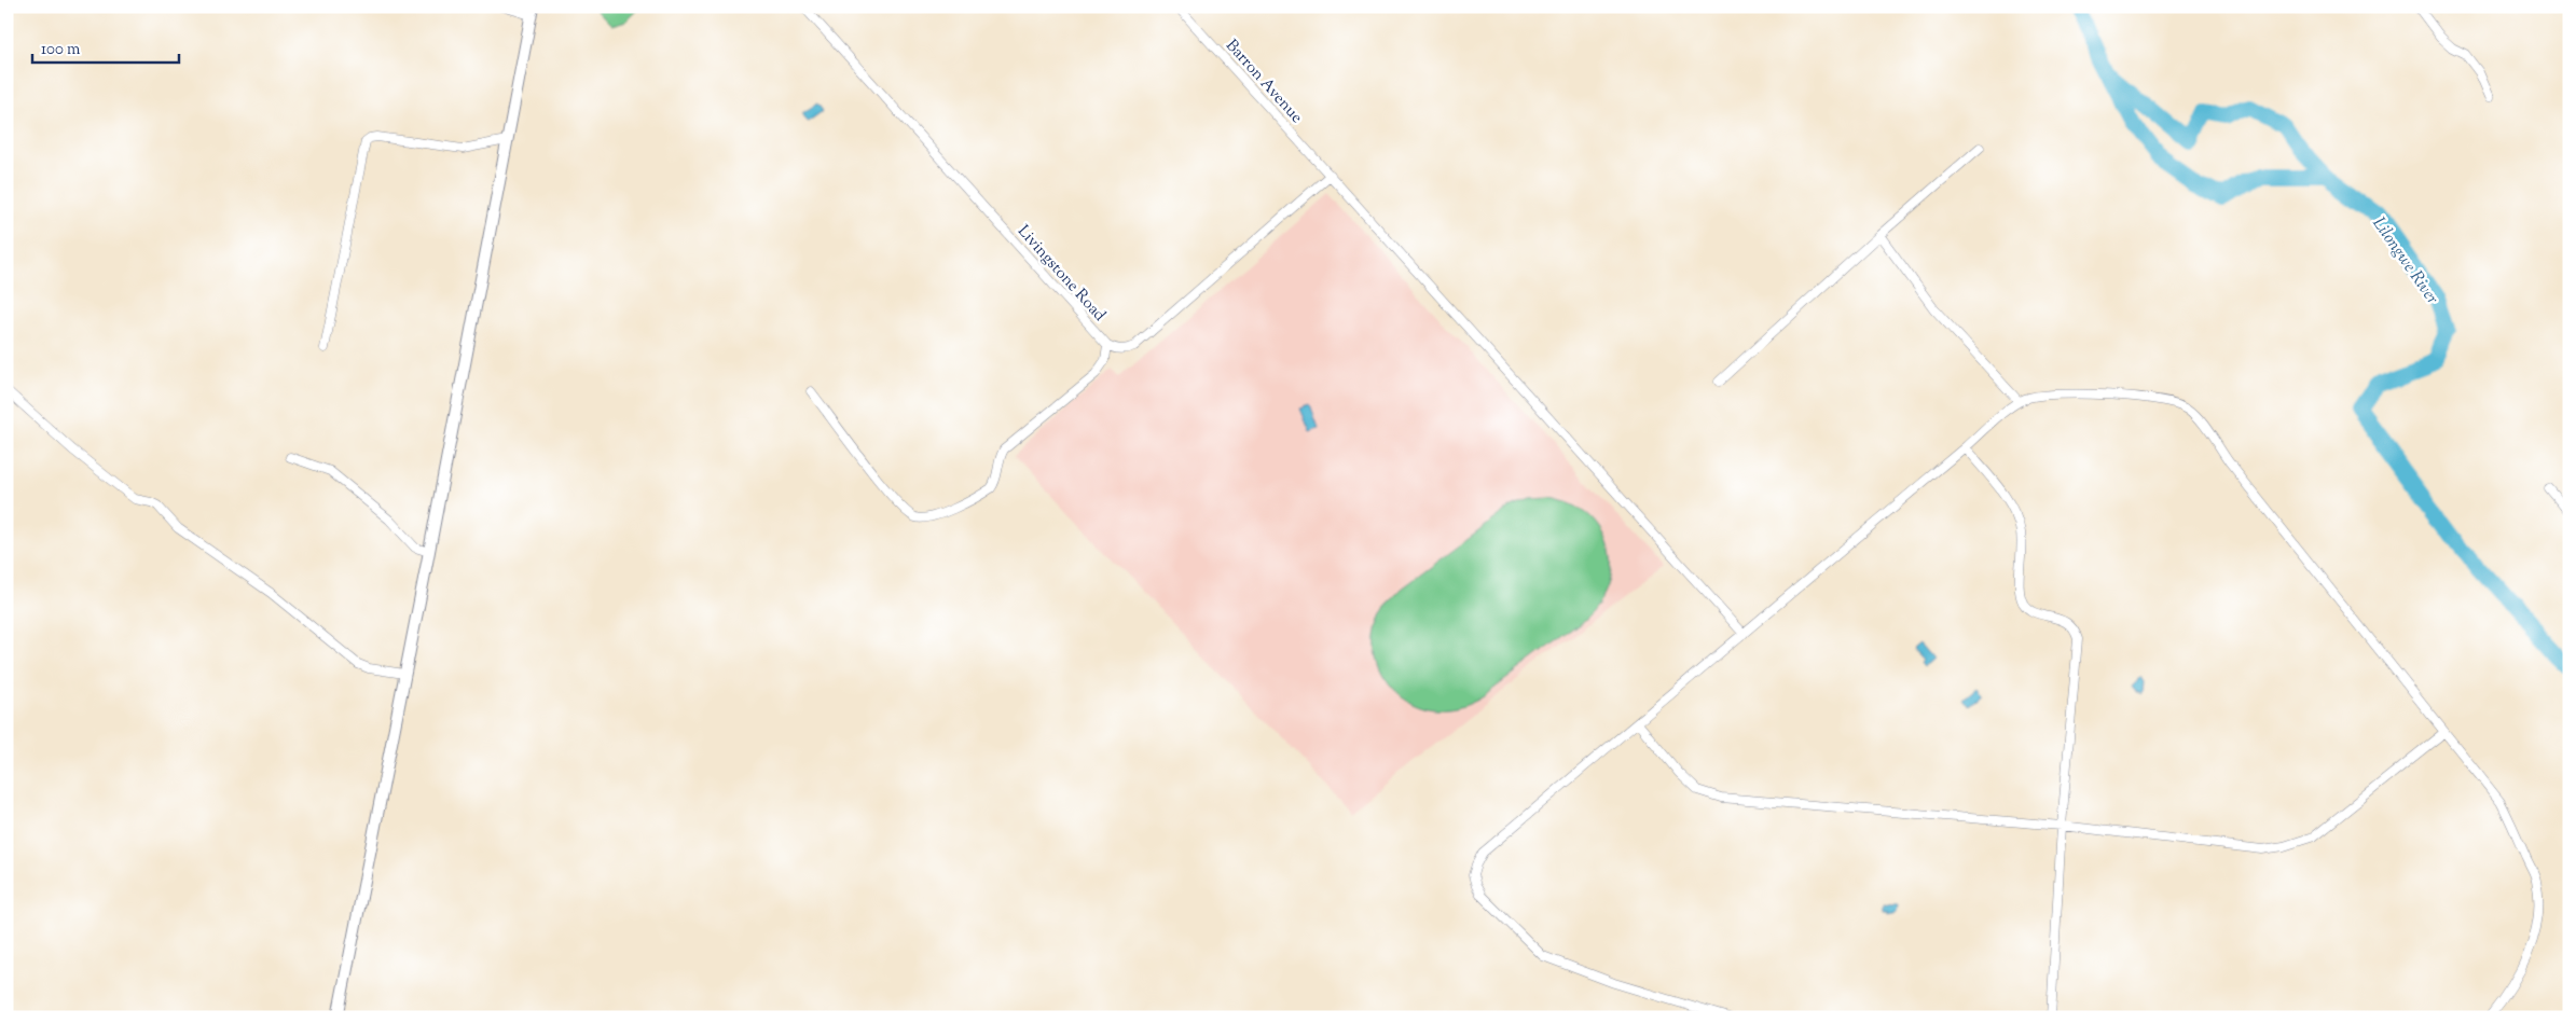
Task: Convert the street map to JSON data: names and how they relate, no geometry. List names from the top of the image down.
{
  "streets": {
    "street": ["Barron Avenue", "Livingstone Road"]
  },
  "crossings": [
    ["Barron Avenue", "Livingstone Road"]
  ],
  "water": ["Lilongwe River"],
  "scale_bar": "100 m"
}
